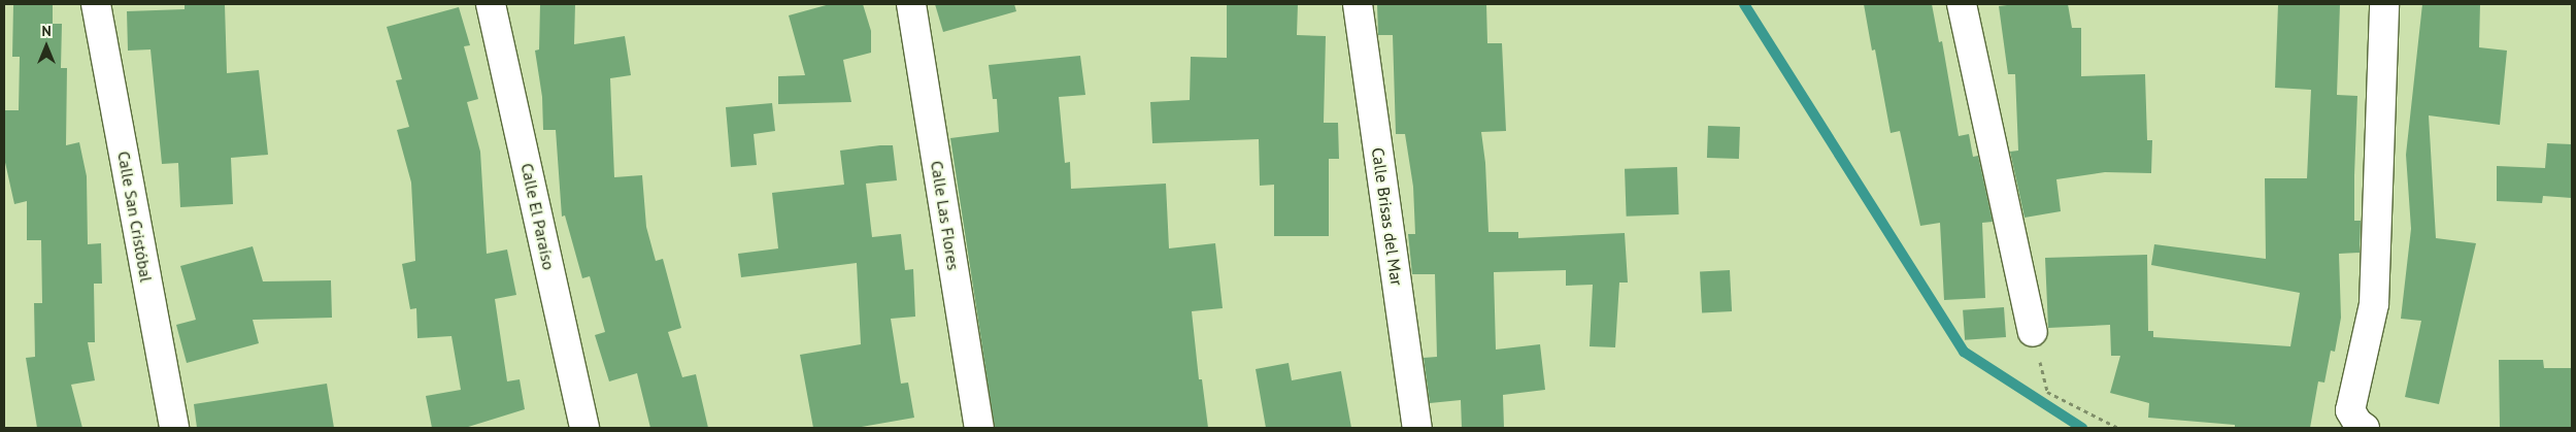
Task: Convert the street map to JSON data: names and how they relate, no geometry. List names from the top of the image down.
{
  "streets": {
    "street": [
      "Calle Las Flores",
      "Calle San Cristóbal",
      "Calle El Paraíso",
      "Calle Brisas del Mar"
    ]
  },
  "north": "top"
}
